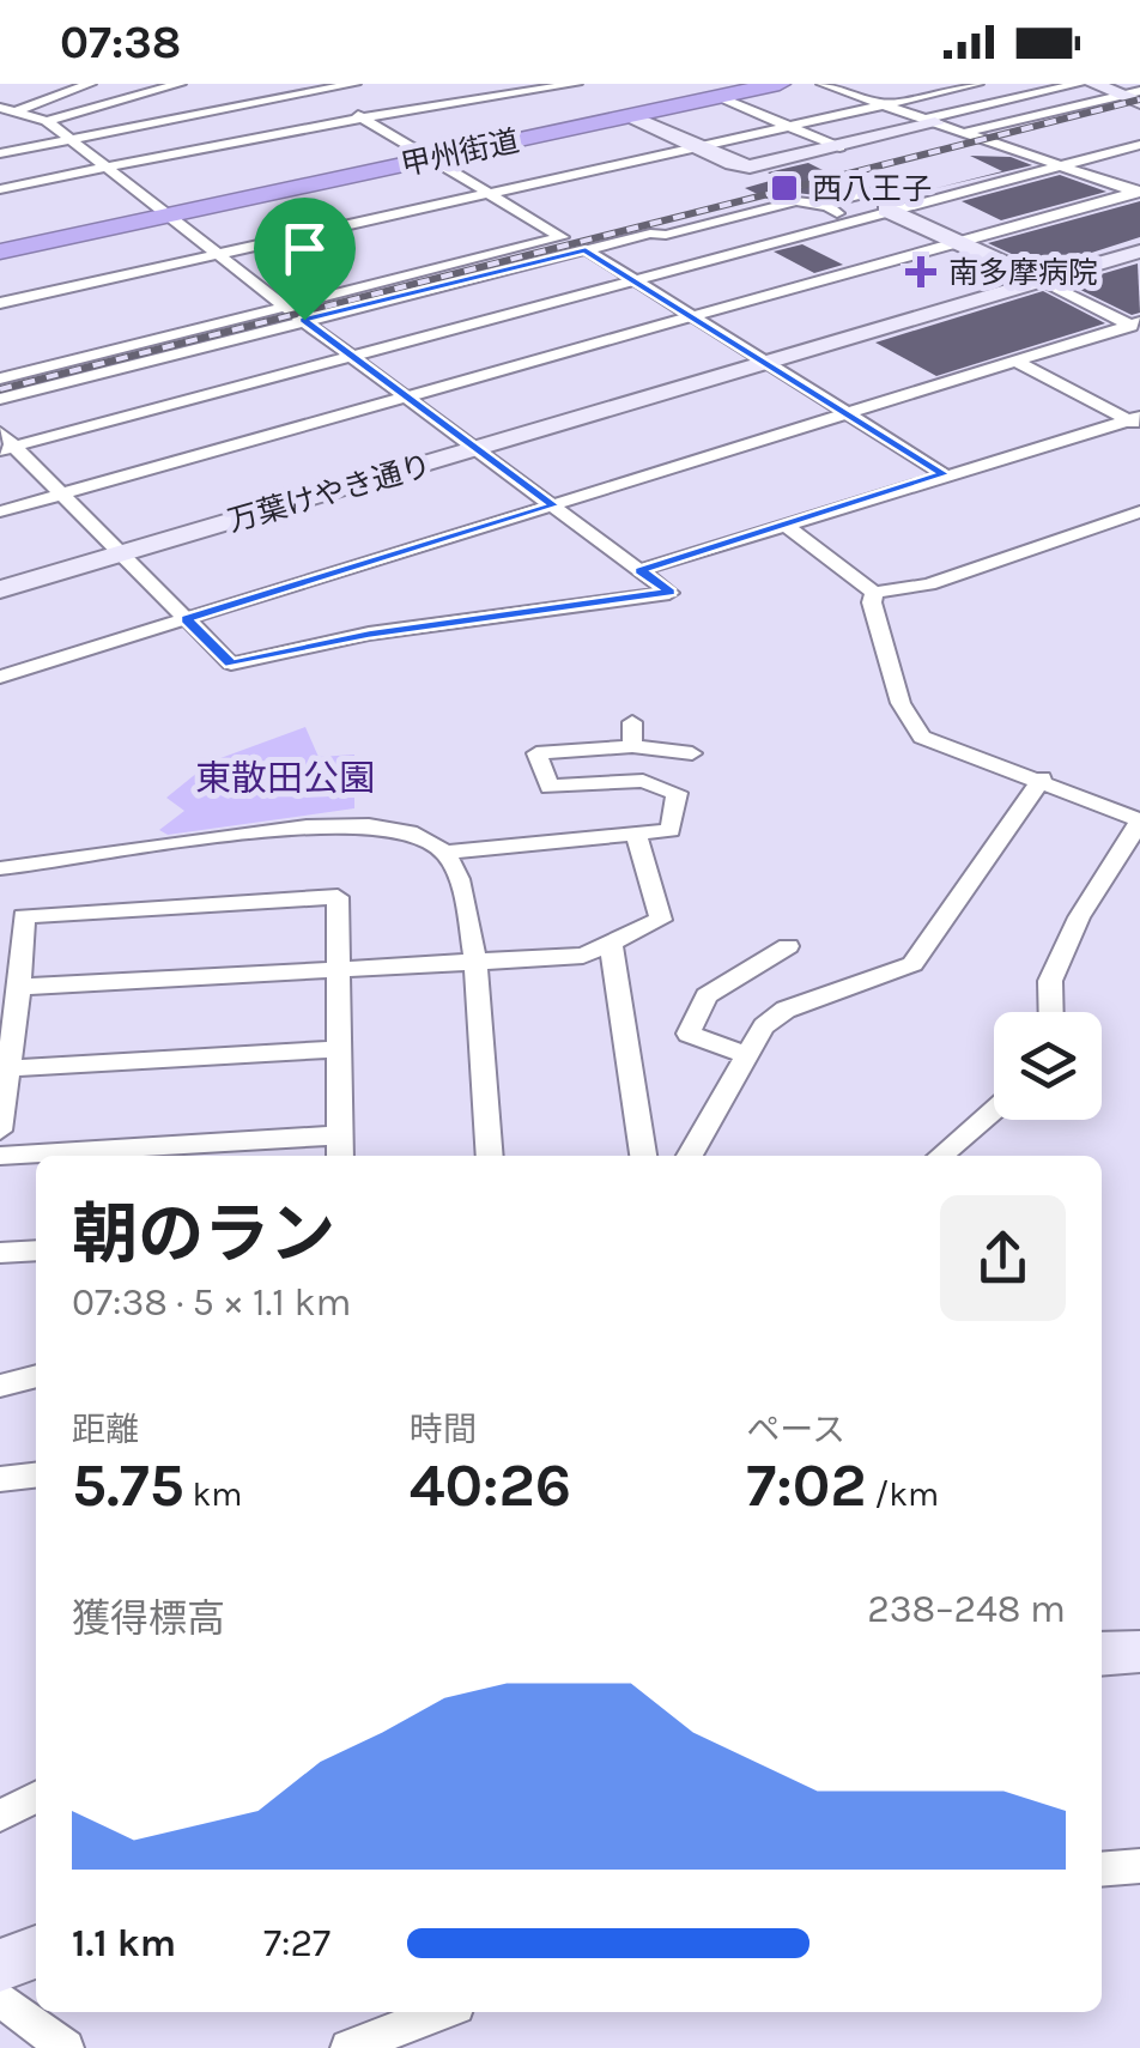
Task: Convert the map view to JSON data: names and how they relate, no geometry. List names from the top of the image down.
{
  "streets": {
    "highway": ["甲州街道"],
    "street": ["万葉けやき通り"]
  },
  "parks": ["東散田公園"],
  "places": {
    "transit": ["西八王子"],
    "health": ["南多摩病院"]
  },
  "page": {
    "status": "07:38",
    "heading": ["朝のラン", "07:38 · 5 × 1.1 km"],
    "stats": [
      ["距離", "5.75 km"],
      ["時間", "40:26"],
      ["ペース", "7:02 /km"]
    ],
    "chart": ["獲得標高", "238–248 m"],
    "list": [
      {
        "name": "1.1 km",
        "note": "7:27"
      }
    ]
  }
}
